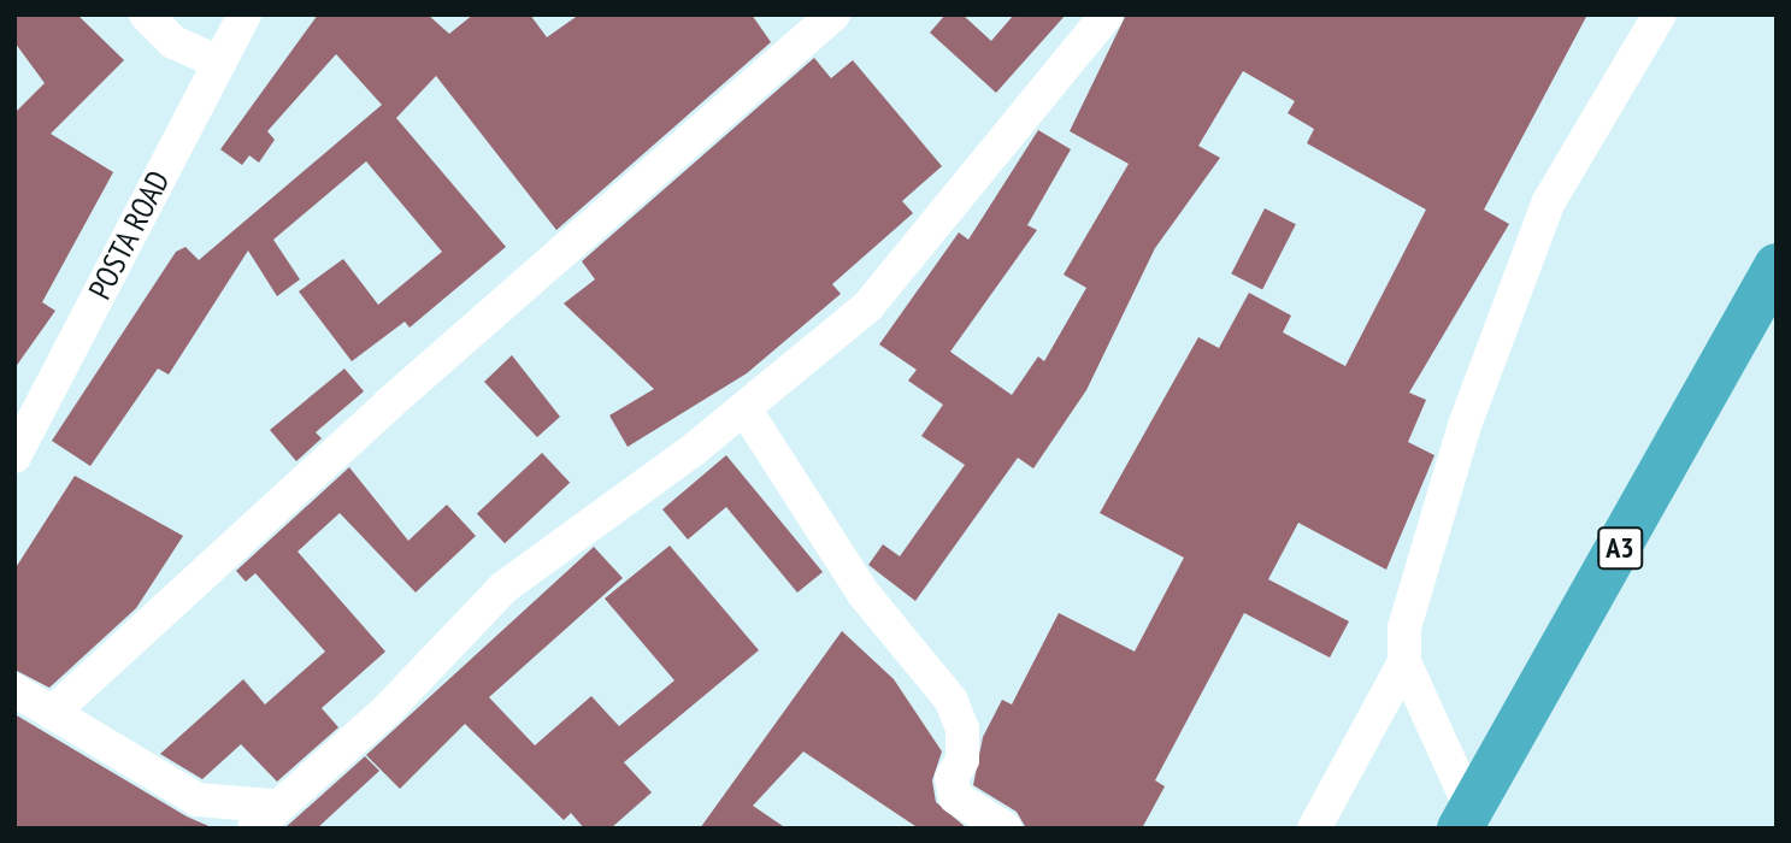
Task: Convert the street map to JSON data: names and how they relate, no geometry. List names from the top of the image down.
{
  "streets": {
    "highway": ["A3"],
    "street": ["POSTA ROAD"]
  }
}
